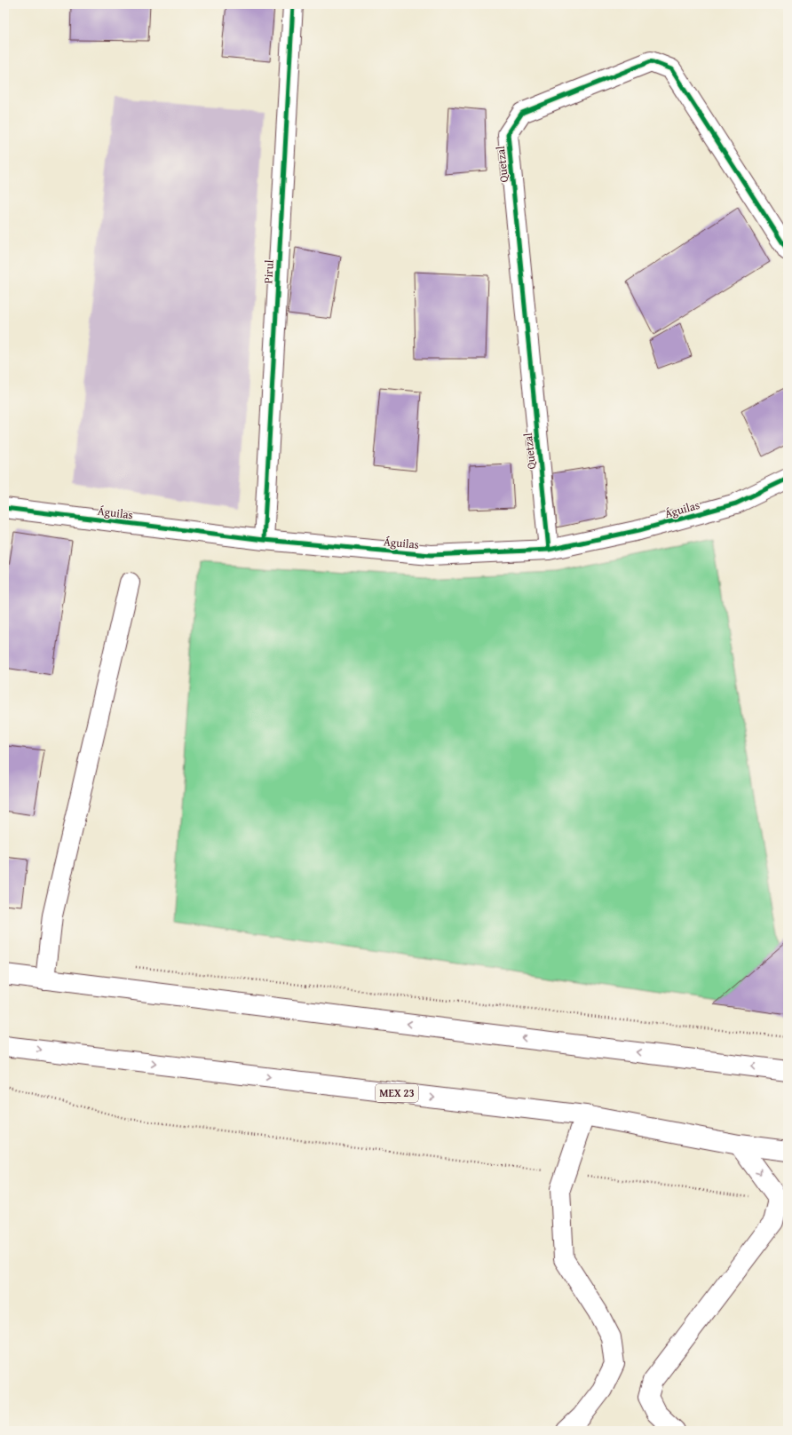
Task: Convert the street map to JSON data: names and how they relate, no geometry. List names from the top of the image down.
{
  "streets": {
    "main road": [
      "Quetzal",
      "Pirul",
      "Águilas",
      "MEX 23"
    ]
  },
  "crossings": [
    ["Quetzal", "Águilas"],
    ["Pirul", "Águilas"]
  ]
}
